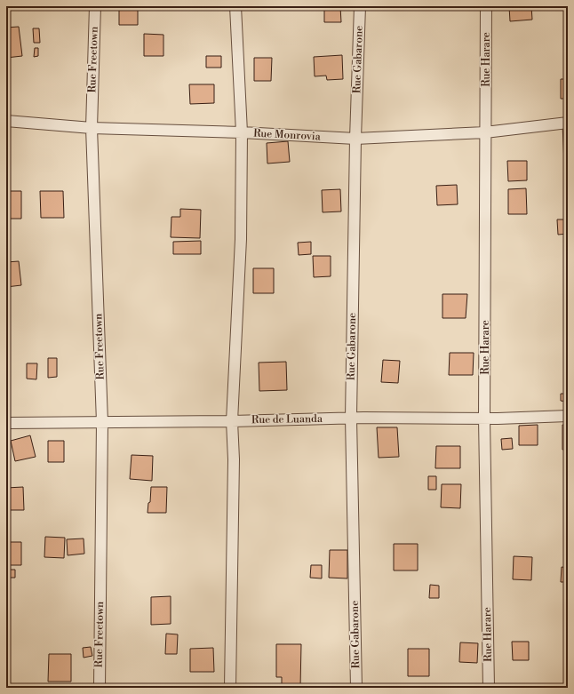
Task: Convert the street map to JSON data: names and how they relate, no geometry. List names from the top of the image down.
{
  "streets": {
    "street": [
      "Rue Freetown",
      "Rue Gabarone",
      "Rue Harare",
      "Rue Monrovia",
      "Rue de Luanda"
    ]
  },
  "crossings": [
    ["Rue Freetown", "Rue Monrovia"],
    ["Rue Freetown", "Rue de Luanda"],
    ["Rue Gabarone", "Rue Monrovia"],
    ["Rue Gabarone", "Rue de Luanda"],
    ["Rue Harare", "Rue Monrovia"],
    ["Rue Harare", "Rue de Luanda"]
  ]
}
